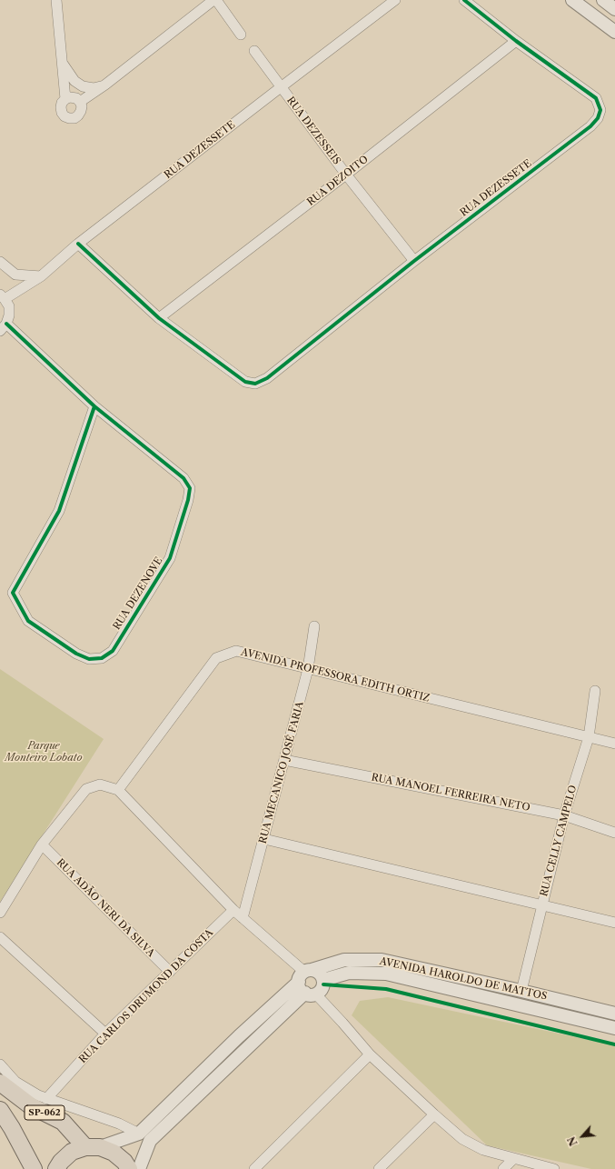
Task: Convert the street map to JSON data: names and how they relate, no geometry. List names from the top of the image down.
{
  "streets": {
    "main road": ["SP-062"],
    "street": [
      "RUA DEZESSEIS",
      "RUA DEZESSETE",
      "RUA DEZOITO",
      "RUA DEZENOVE",
      "AVENIDA PROFESSORA EDITH ORTIZ",
      "RUA MECANICO JOSÉ FARIA",
      "RUA MANOEL FERREIRA NETO",
      "RUA CELLY CAMPELO",
      "RUA ADÃO NERI DA SILVA",
      "AVENIDA HAROLDO DE MATTOS",
      "RUA CARLOS DRUMOND DA COSTA"
    ]
  },
  "crossings": [
    ["RUA DEZESSEIS", "RUA DEZESSETE"],
    ["RUA DEZESSEIS", "RUA DEZOITO"],
    ["RUA DEZESSETE", "RUA DEZOITO"],
    ["AVENIDA PROFESSORA EDITH ORTIZ", "RUA MECANICO JOSÉ FARIA"],
    ["AVENIDA PROFESSORA EDITH ORTIZ", "RUA CELLY CAMPELO"],
    ["RUA MECANICO JOSÉ FARIA", "RUA MANOEL FERREIRA NETO"],
    ["RUA MANOEL FERREIRA NETO", "RUA CELLY CAMPELO"],
    ["RUA CELLY CAMPELO", "AVENIDA HAROLDO DE MATTOS"],
    ["RUA ADÃO NERI DA SILVA", "RUA CARLOS DRUMOND DA COSTA"],
    ["AVENIDA HAROLDO DE MATTOS", "SP-062"]
  ],
  "parks": ["Parque Monteiro Lobato"],
  "north": "bottom left"
}
